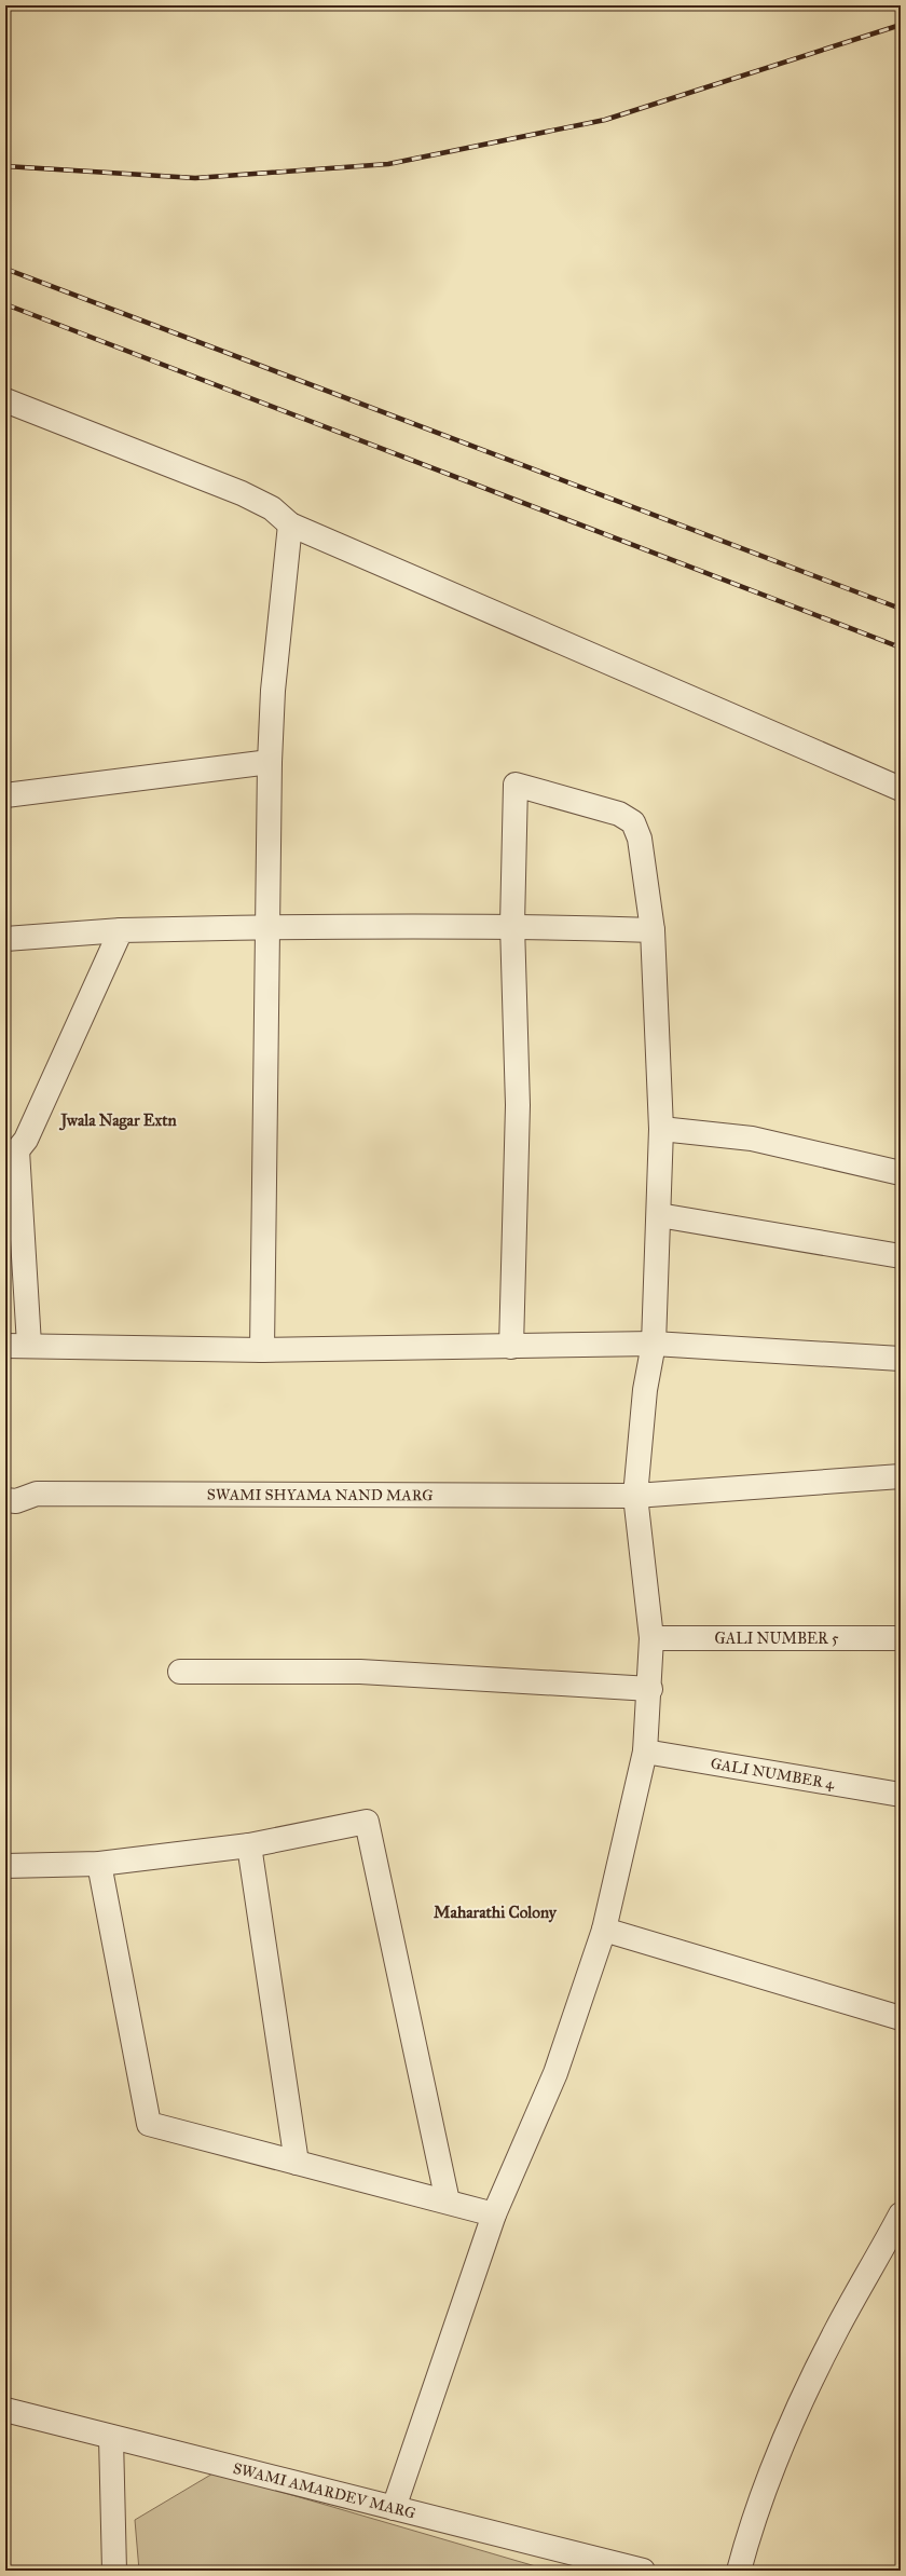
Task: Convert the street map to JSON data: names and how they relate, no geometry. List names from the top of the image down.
{
  "streets": {
    "street": [
      "SWAMI SHYAMA NAND MARG",
      "GALI NUMBER 5",
      "GALI NUMBER 4",
      "SWAMI AMARDEV MARG"
    ]
  },
  "districts": ["Jwala Nagar Extn", "Maharathi Colony"]
}
